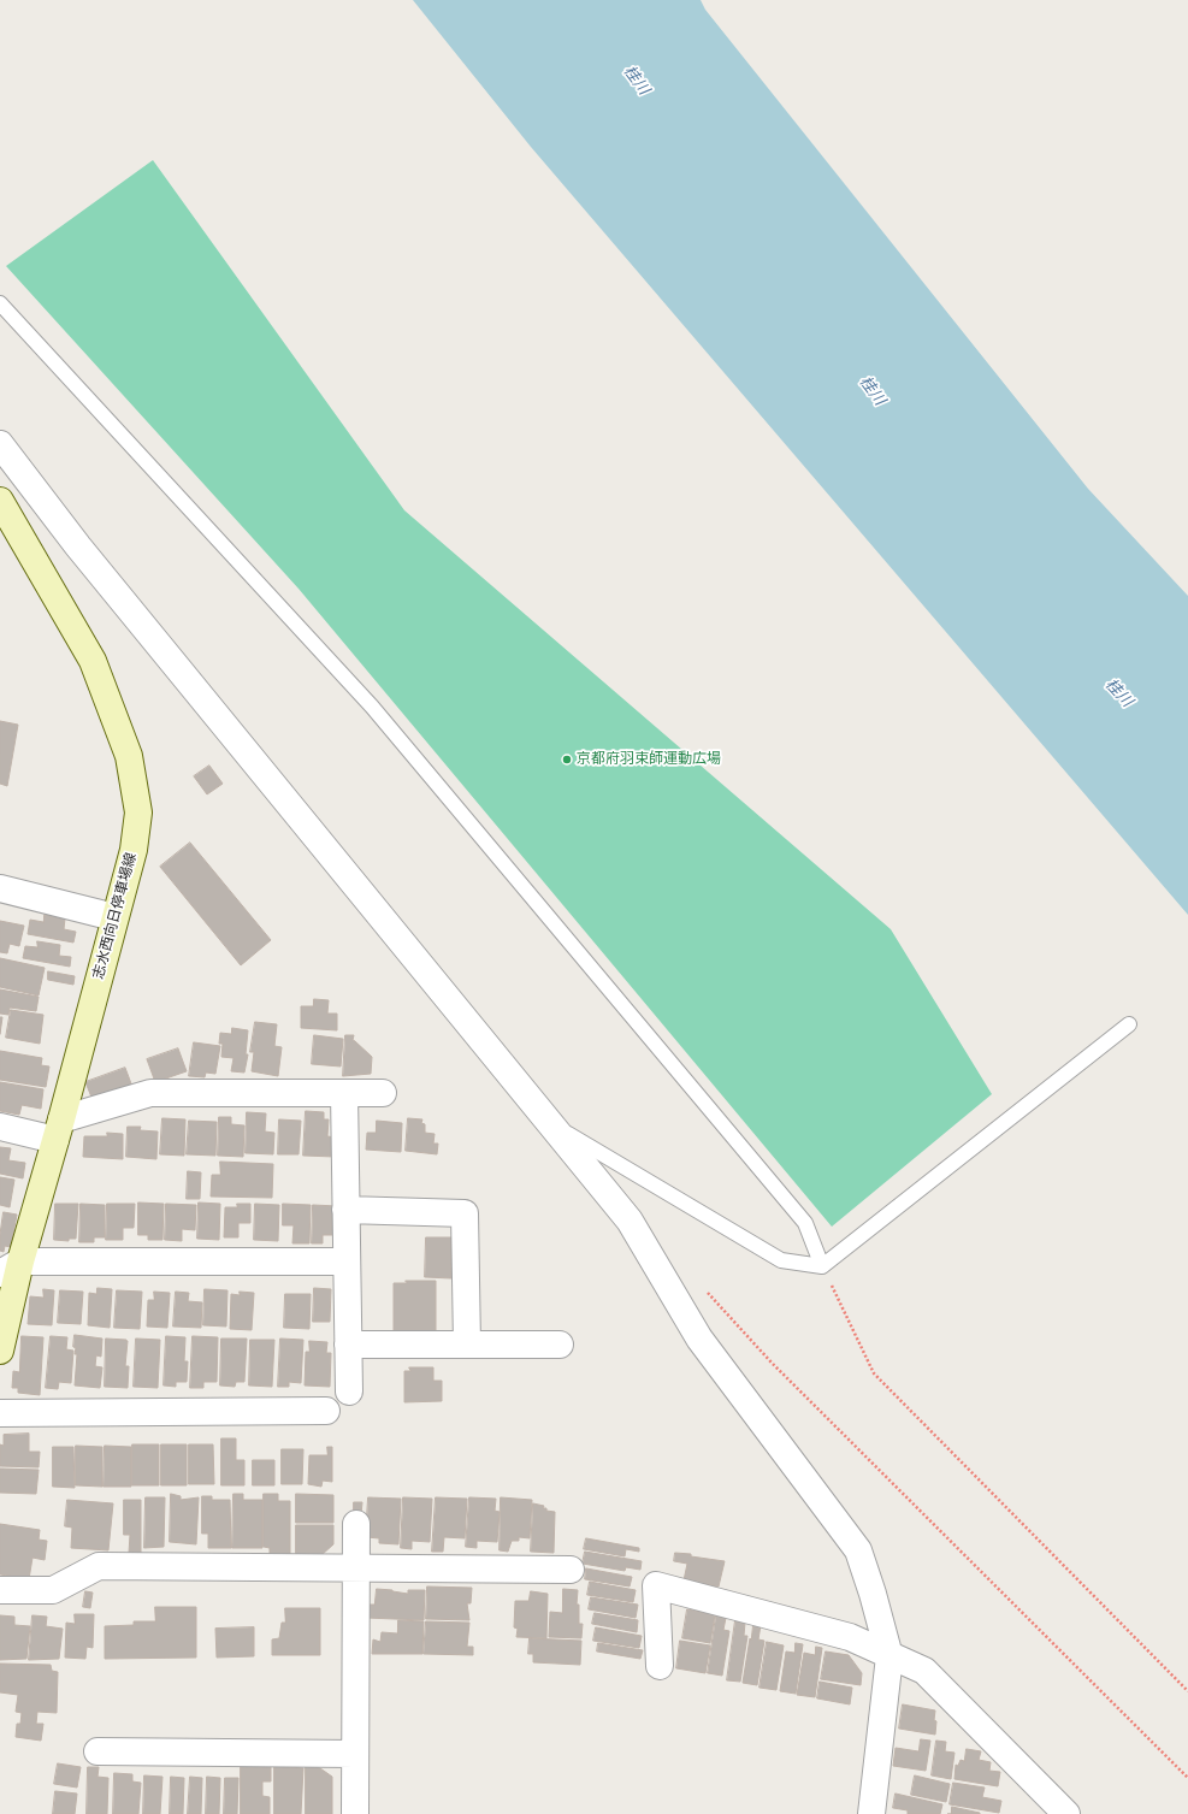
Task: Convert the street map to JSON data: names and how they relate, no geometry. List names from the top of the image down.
{
  "streets": {
    "main road": ["志水西向日停車場線"]
  },
  "water": ["桂川"],
  "places": ["京都府羽束師運動広場"]
}
